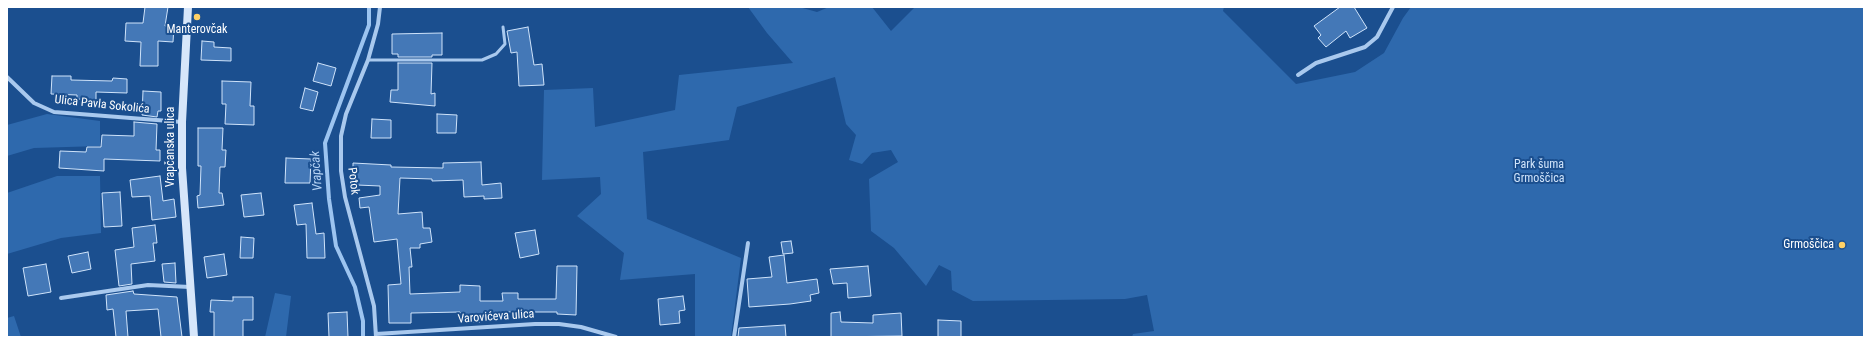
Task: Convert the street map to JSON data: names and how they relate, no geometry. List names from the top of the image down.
{
  "streets": {
    "main road": ["Vrapčanska ulica"],
    "street": ["Ulica Pavla Sokolića", "Potok", "Varovićeva ulica"]
  },
  "crossings": [
    ["Ulica Pavla Sokolića", "Vrapčanska ulica"],
    ["Potok", "Varovićeva ulica"]
  ],
  "water": ["Vrapčak"],
  "parks": ["Park šuma Grmoščica"],
  "places": ["Manterovčak", "Grmoščica"]
}
